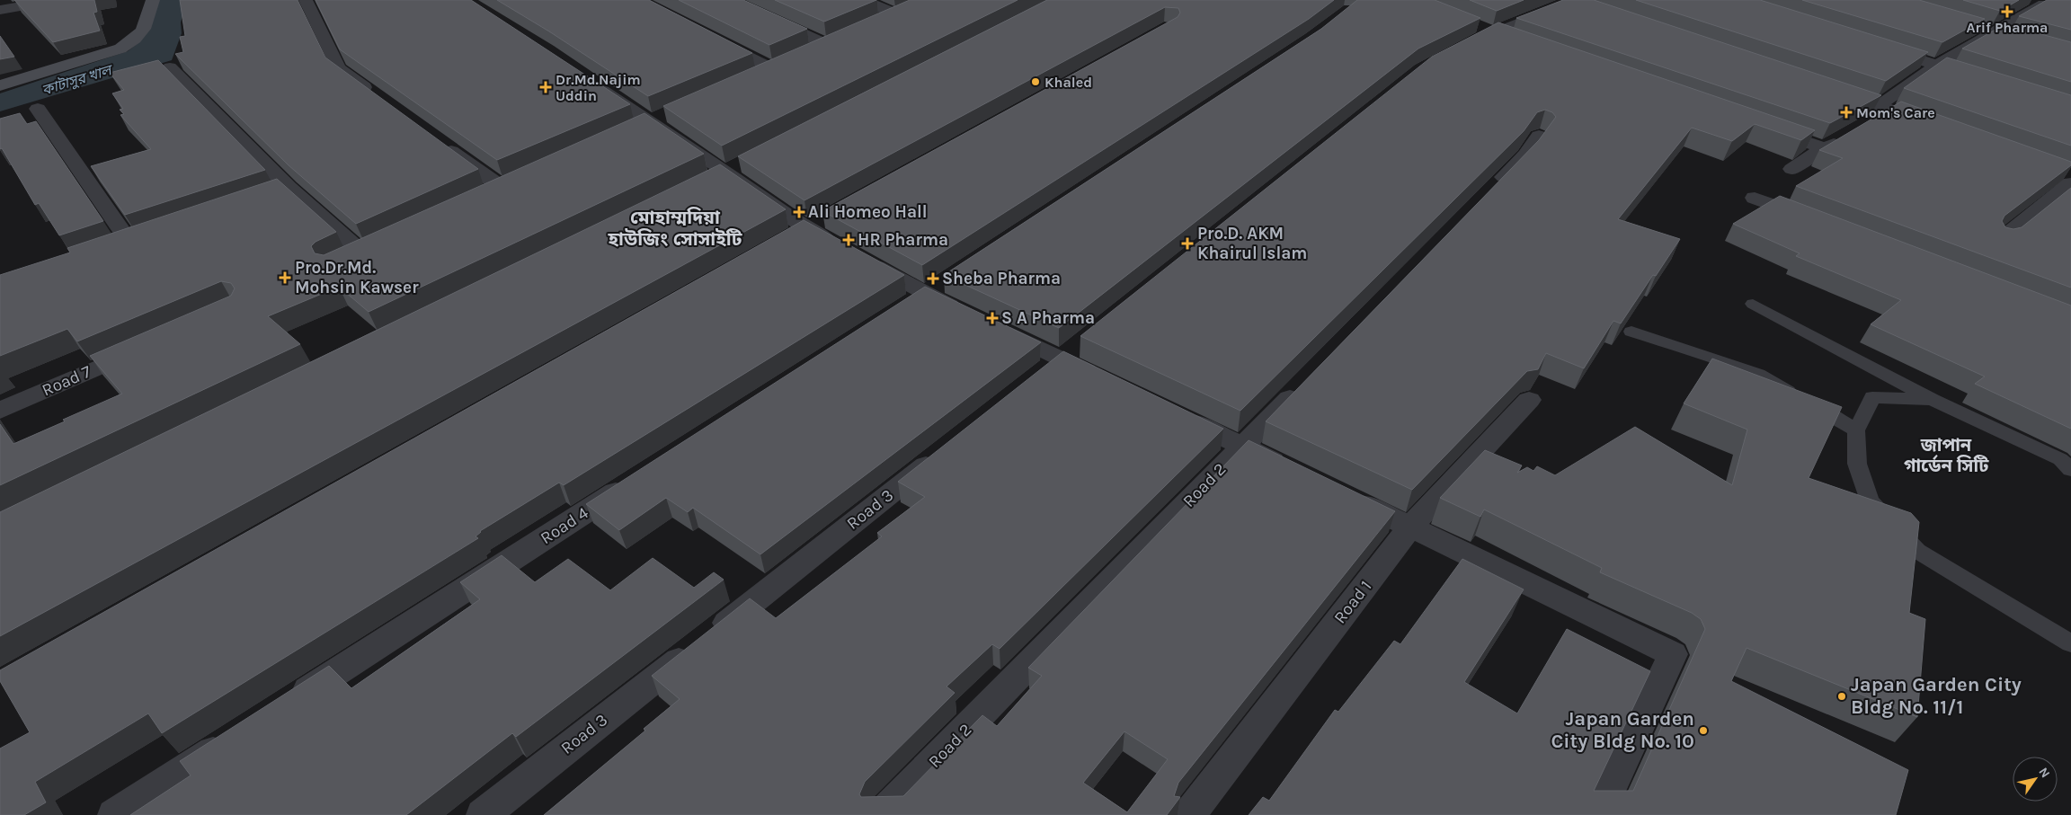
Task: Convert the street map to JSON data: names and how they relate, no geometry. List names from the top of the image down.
{
  "streets": {
    "street": [
      "Road 7",
      "Road 2",
      "Road 3",
      "Road 4",
      "Road 1"
    ]
  },
  "districts": ["মোহাম্মদিয়া হাউজিং সোসাইটি", "জাপান গার্ডেন সিটি"],
  "water": ["কাটাসুর খাল"],
  "places": {
    "health": [
      "Arif Pharma",
      "Dr.Md.Najim Uddin",
      "Mom's Care",
      "Ali Homeo Hall",
      "HR Pharma",
      "Pro.D. AKM Khairul Islam",
      "Pro.Dr.Md. Mohsin Kawser",
      "Sheba Pharma",
      "S A Pharma"
    ],
    "other": ["Khaled", "Japan Garden City Bldg No. 11/1", "Japan Garden City Bldg No. 10"]
  },
  "north": "top right"
}
